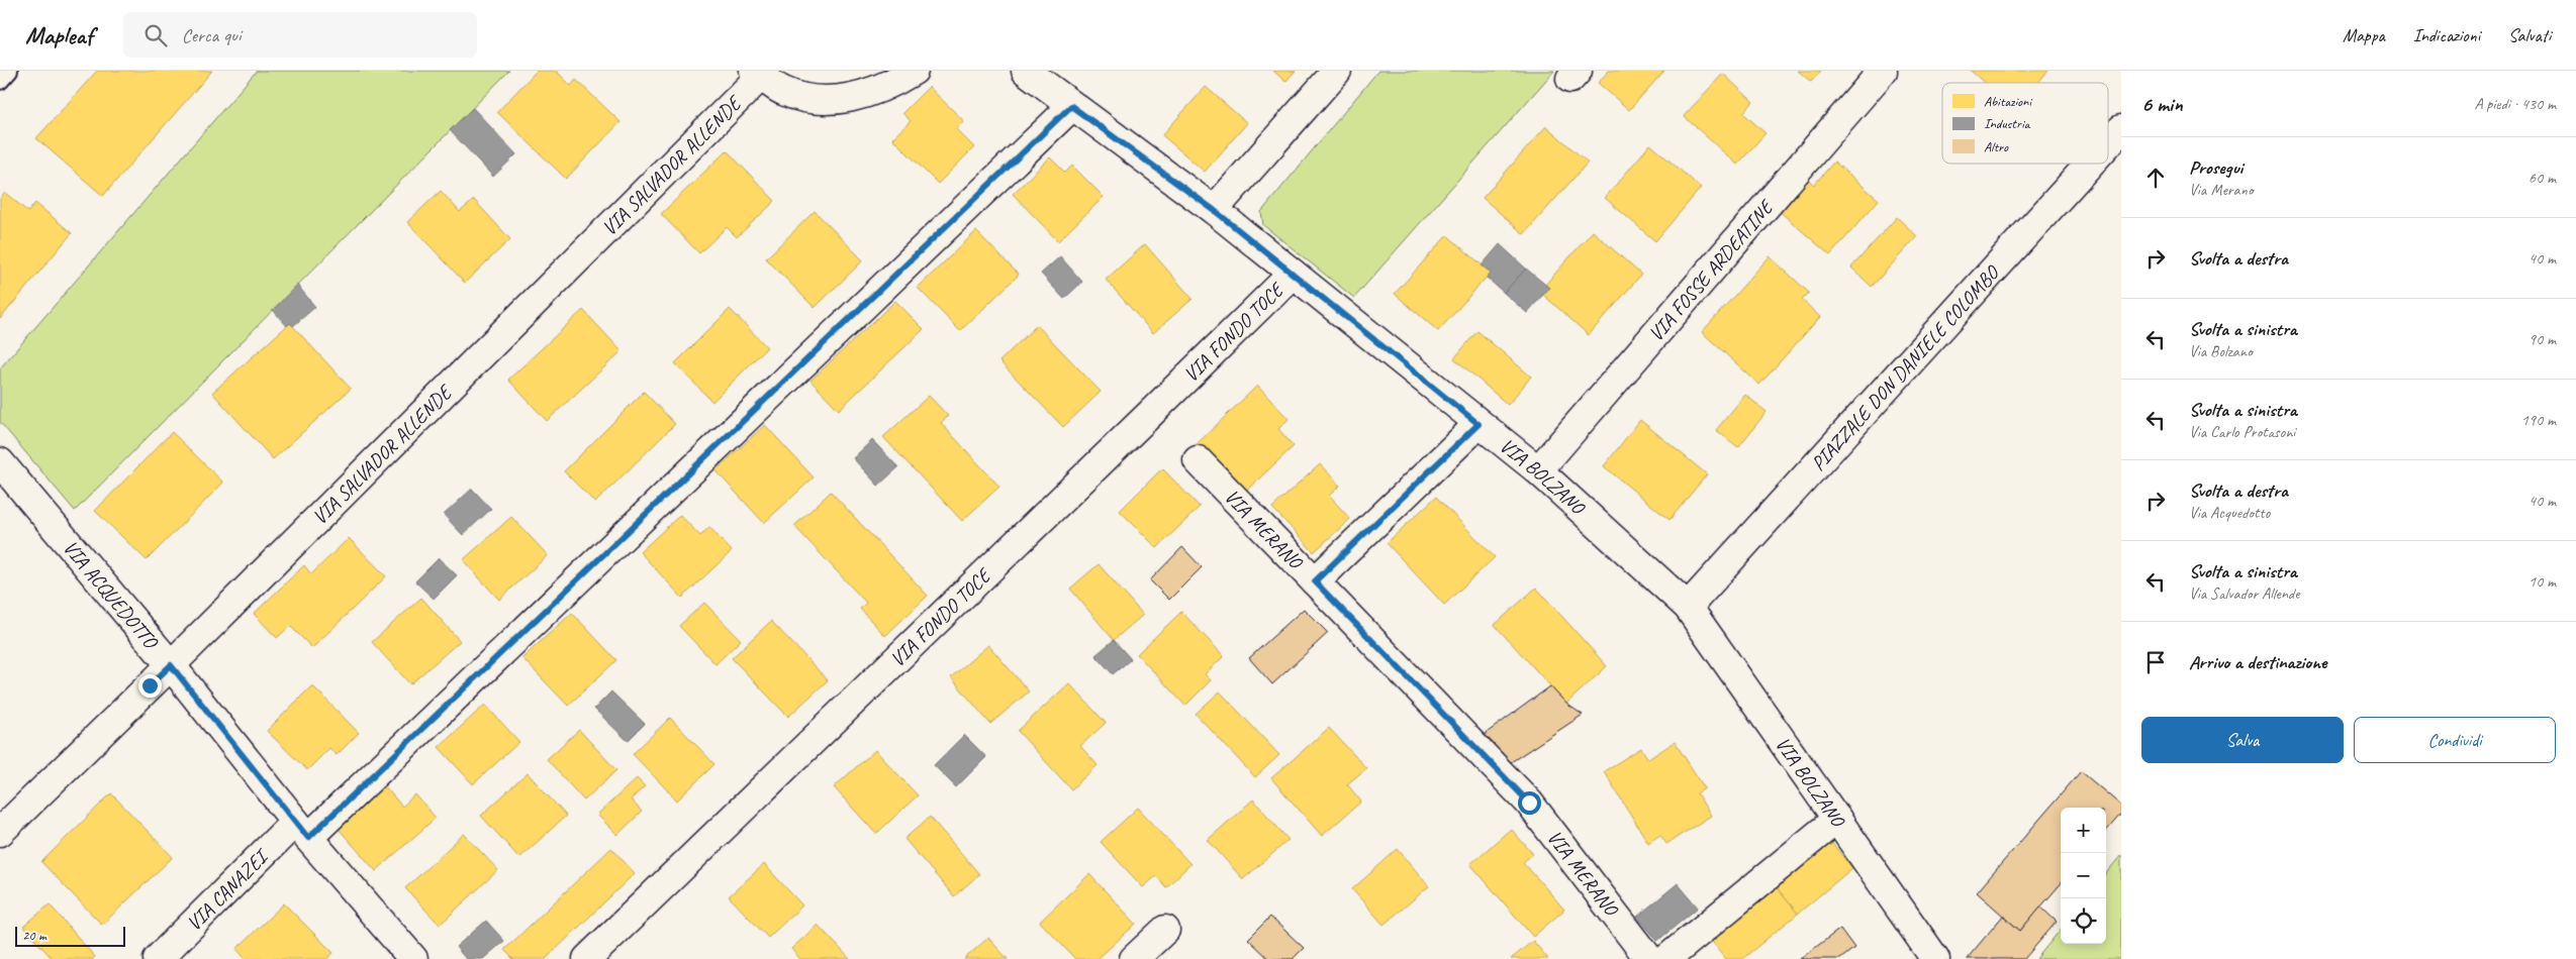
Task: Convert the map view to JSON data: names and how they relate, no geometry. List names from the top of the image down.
{
  "streets": {
    "street": [
      "VIA SALVADOR ALLENDE",
      "VIA FOSSE ARDEATINE",
      "VIA FONDO TOCE",
      "PIAZZALE DON DANIELE COLOMBO",
      "VIA BOLZANO",
      "VIA MERANO",
      "VIA ACQUEDOTTO",
      "VIA CANAZEI"
    ]
  },
  "crossings": [
    ["VIA SALVADOR ALLENDE", "VIA ACQUEDOTTO"],
    ["VIA FOSSE ARDEATINE", "VIA BOLZANO"],
    ["VIA FONDO TOCE", "VIA BOLZANO"],
    ["PIAZZALE DON DANIELE COLOMBO", "VIA BOLZANO"],
    ["VIA BOLZANO", "VIA CANAZEI"],
    ["VIA ACQUEDOTTO", "VIA CANAZEI"]
  ],
  "legend": ["Abitazioni", "Industria", "Altro"],
  "scale_bar": "20 m",
  "page": {
    "header": "Mapleaf",
    "search": "Cerca qui",
    "nav": ["Mappa", "Indicazioni", "Salvati"],
    "heading": ["6 min", "A piedi · 430 m"],
    "list": [
      ["Prosegui", "Via Merano", "60 m"],
      ["Svolta a destra", "40 m"],
      ["Svolta a sinistra", "Via Bolzano", "90 m"],
      ["Svolta a sinistra", "Via Carlo Protasoni", "190 m"],
      ["Svolta a destra", "Via Acquedotto", "40 m"],
      ["Svolta a sinistra", "Via Salvador Allende", "10 m"],
      "Arrivo a destinazione"
    ],
    "buttons": ["Salva", "Condividi"],
    "map_buttons": ["+", "−"],
    "scale": "20 m"
  }
}
